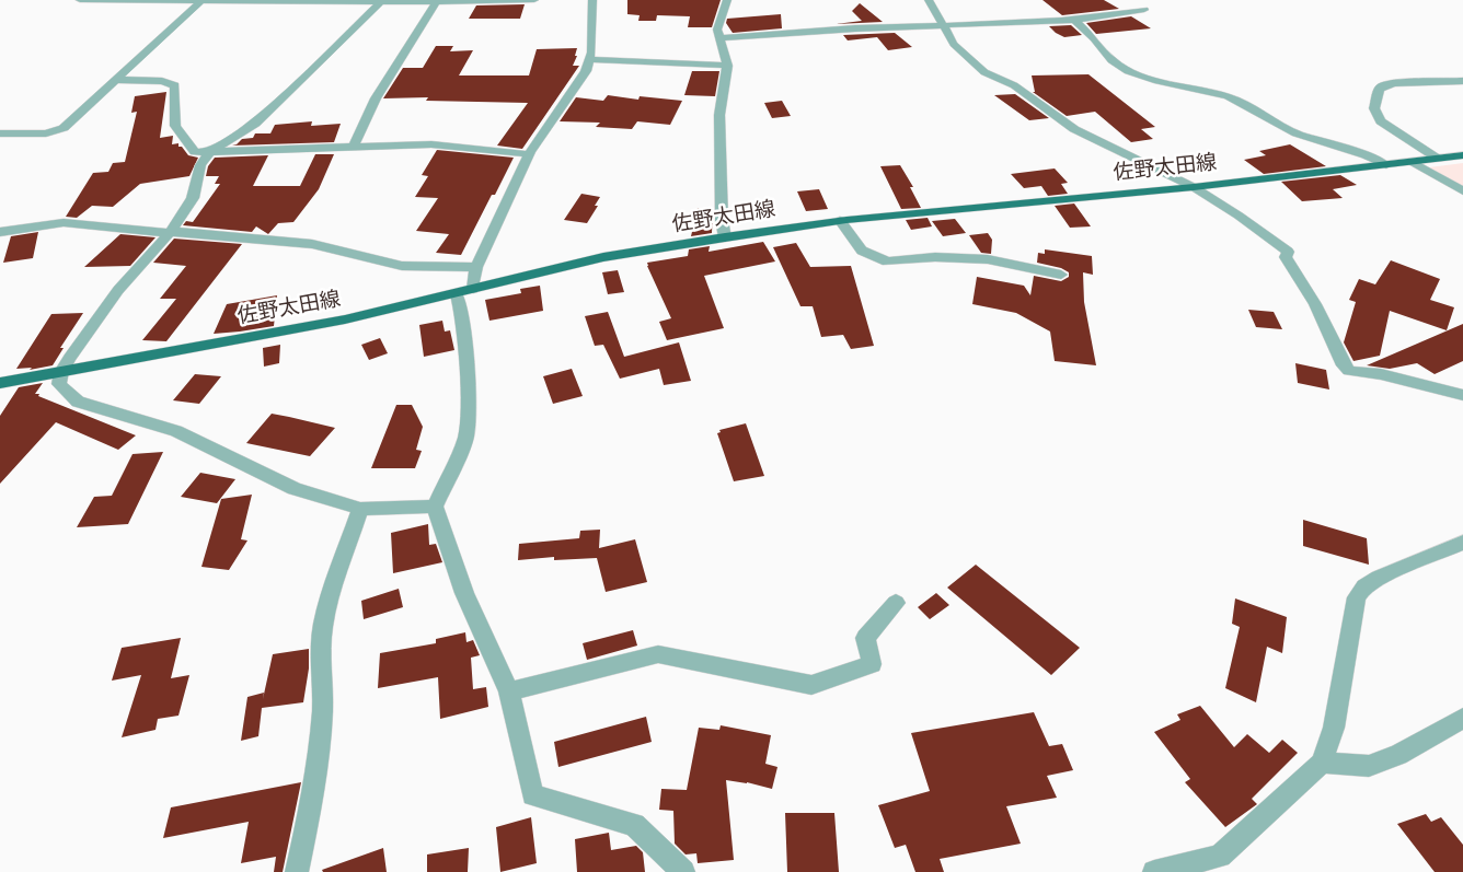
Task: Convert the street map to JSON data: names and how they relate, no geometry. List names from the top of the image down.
{
  "streets": {
    "main road": ["佐野太田線"]
  }
}
